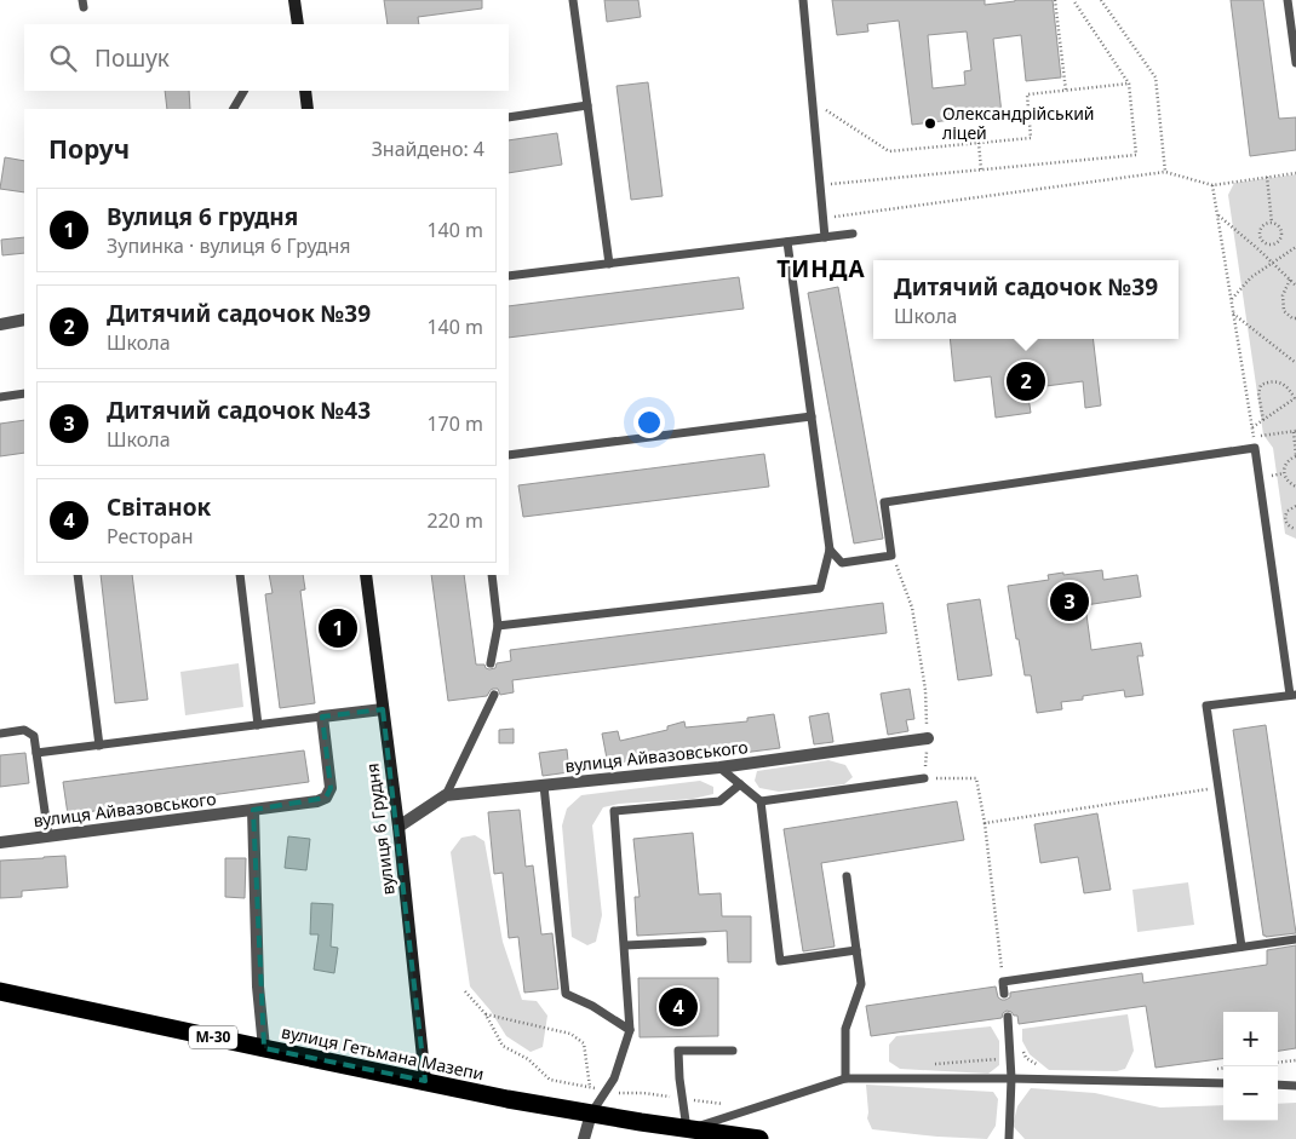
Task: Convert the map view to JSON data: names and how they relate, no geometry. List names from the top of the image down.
{
  "streets": {
    "highway": ["М-30", "вулиця Гетьмана Мазепи"],
    "street": ["вулиця Айвазовського", "вулиця 6 Грудня"]
  },
  "crossings": [
    ["вулиця Айвазовського", "вулиця 6 Грудня"],
    ["вулиця 6 Грудня", "вулиця Гетьмана Мазепи"]
  ],
  "districts": ["ТИНДА"],
  "places": ["Олександрійський ліцей"],
  "page": {
    "search": "Пошук",
    "heading": ["Поруч", "Знайдено: 4"],
    "list": [
      {
        "mark": "1",
        "name": "Вулиця 6 грудня",
        "note": "Зупинка · вулиця 6 Грудня",
        "value": "140 m"
      },
      {
        "mark": "2",
        "name": "Дитячий садочок №39",
        "note": "Школа",
        "value": "140 m"
      },
      {
        "mark": "3",
        "name": "Дитячий садочок №43",
        "note": "Школа",
        "value": "170 m"
      },
      {
        "mark": "4",
        "name": "Світанок",
        "note": "Ресторан",
        "value": "220 m"
      }
    ],
    "popup": ["Дитячий садочок №39", "Школа"],
    "pins": [
      "2",
      "3",
      "1",
      "4"
    ],
    "map_buttons": ["+", "−"]
  }
}
